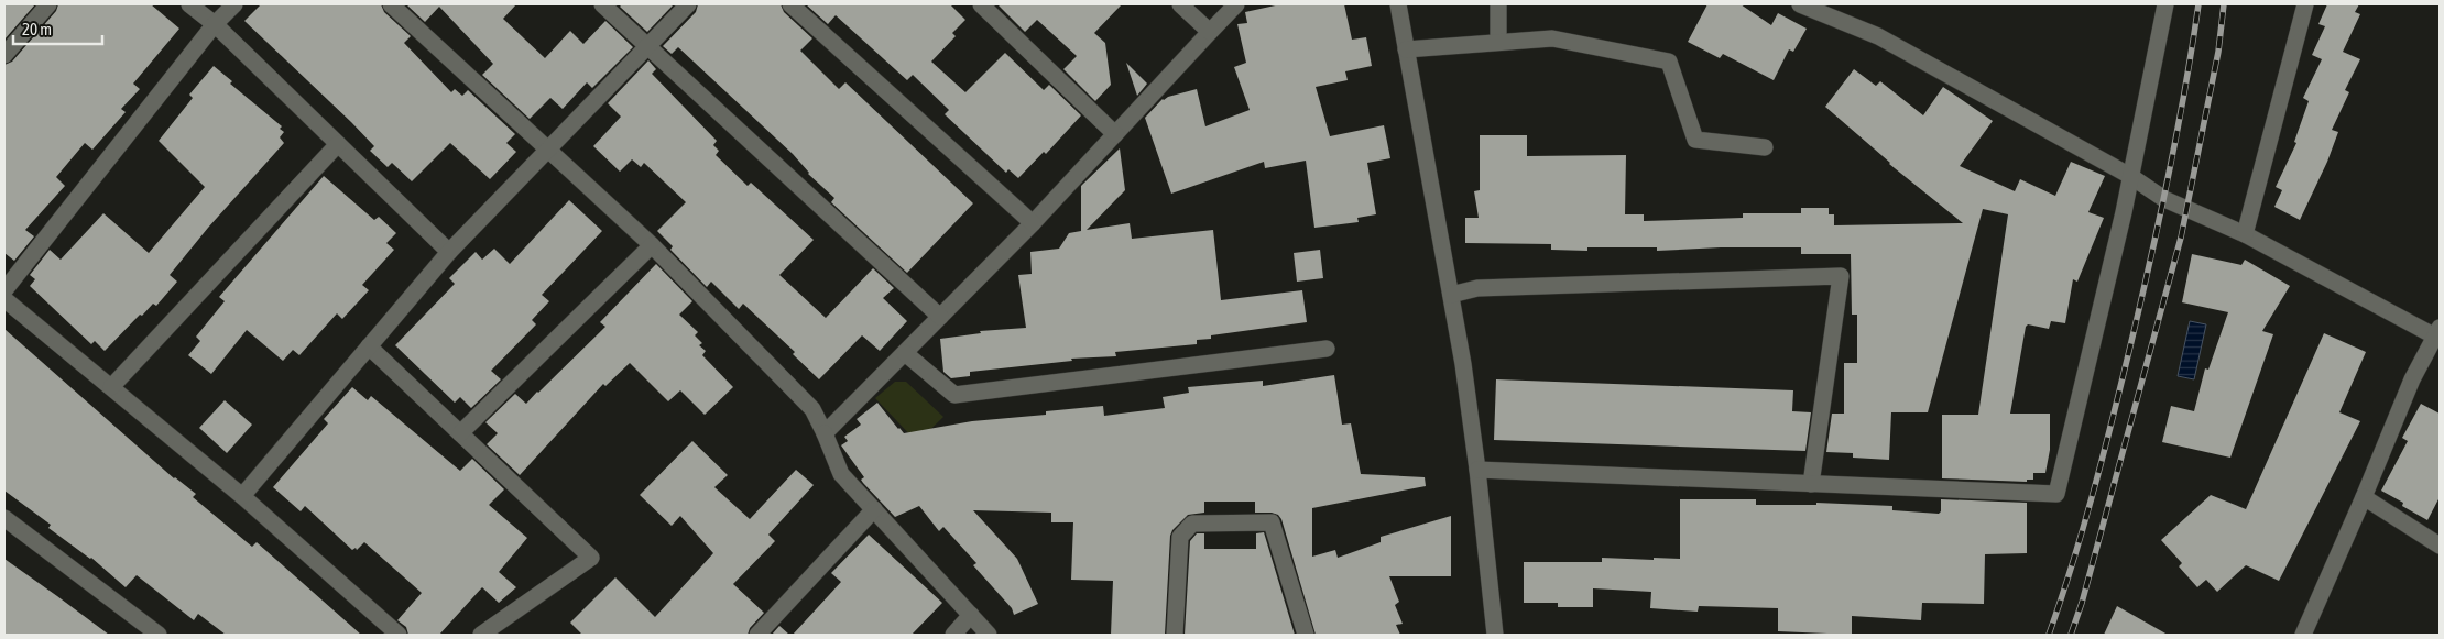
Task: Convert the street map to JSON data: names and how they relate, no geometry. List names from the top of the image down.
{
  "scale_bar": "20 m"
}
